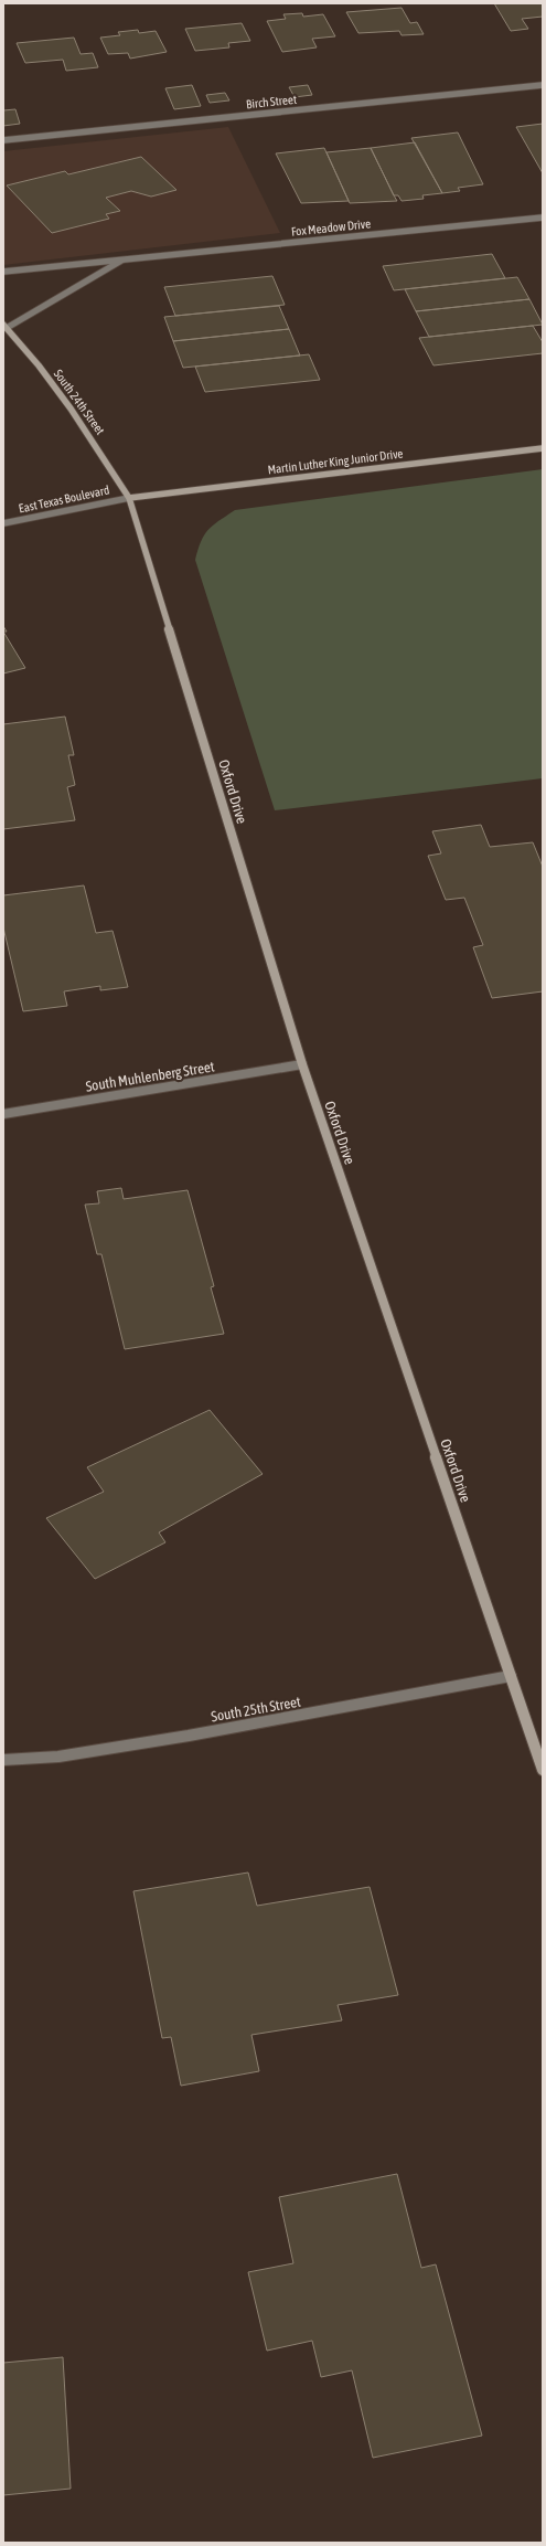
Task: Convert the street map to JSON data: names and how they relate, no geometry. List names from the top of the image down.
{
  "streets": {
    "main road": ["South 24th Street", "Martin Luther King Junior Drive", "Oxford Drive"],
    "street": [
      "Birch Street",
      "Fox Meadow Drive",
      "East Texas Boulevard",
      "South Muhlenberg Street",
      "South 25th Street"
    ]
  },
  "crossings": [
    ["Fox Meadow Drive", "South 24th Street"],
    ["South 24th Street", "Martin Luther King Junior Drive"],
    ["South 24th Street", "East Texas Boulevard"],
    ["South 24th Street", "Oxford Drive"],
    ["Martin Luther King Junior Drive", "East Texas Boulevard"],
    ["Martin Luther King Junior Drive", "Oxford Drive"],
    ["East Texas Boulevard", "Oxford Drive"],
    ["Oxford Drive", "South Muhlenberg Street"],
    ["Oxford Drive", "South 25th Street"]
  ]
}
